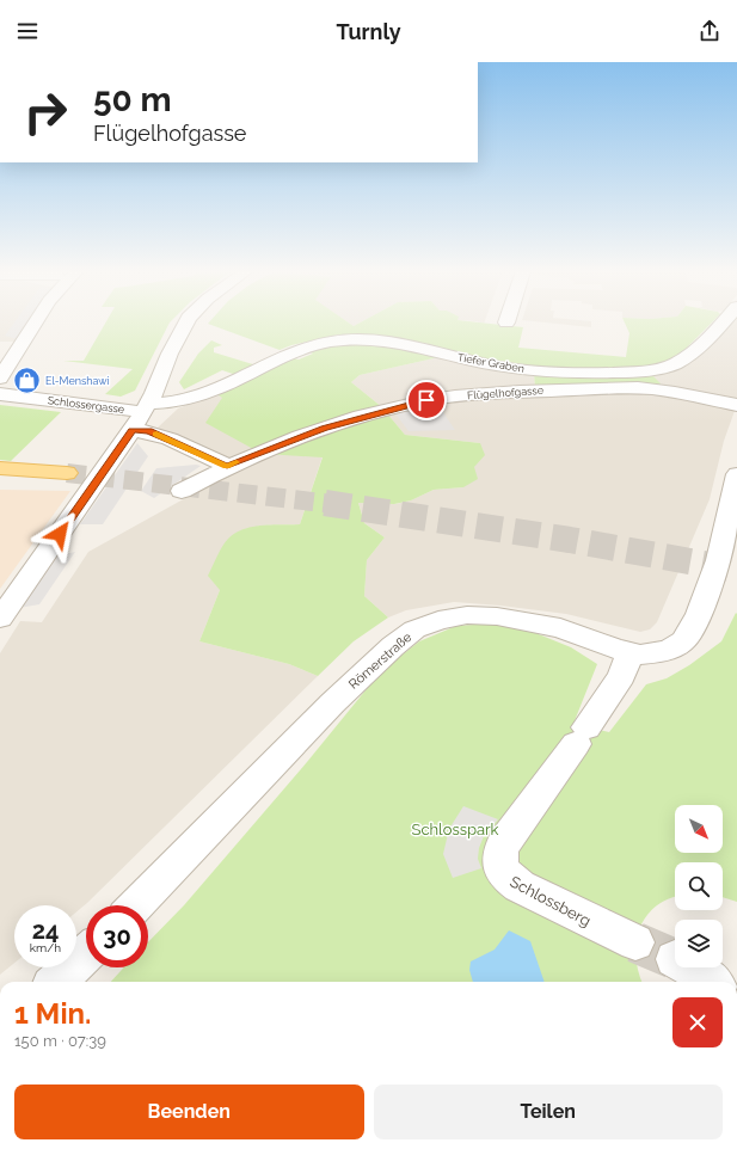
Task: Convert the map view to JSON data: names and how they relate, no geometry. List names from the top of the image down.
{
  "streets": {
    "street": [
      "Tiefer Graben",
      "Flügelhofgasse",
      "Schlossergasse",
      "Römerstraße",
      "Schlossberg"
    ]
  },
  "crossings": [
    ["Tiefer Graben", "Schlossergasse"],
    ["Römerstraße", "Schlossberg"]
  ],
  "parks": ["Schlosspark"],
  "places": {
    "shop": ["El-Menshawi"]
  },
  "north": "bottom right",
  "page": {
    "header": "Turnly",
    "turn": ["50 m", "Flügelhofgasse"],
    "speed": "24 km/h",
    "limit": "30",
    "heading": ["1 Min.", "150 m · 07:39"],
    "buttons": ["Beenden", "Teilen"]
  }
}
